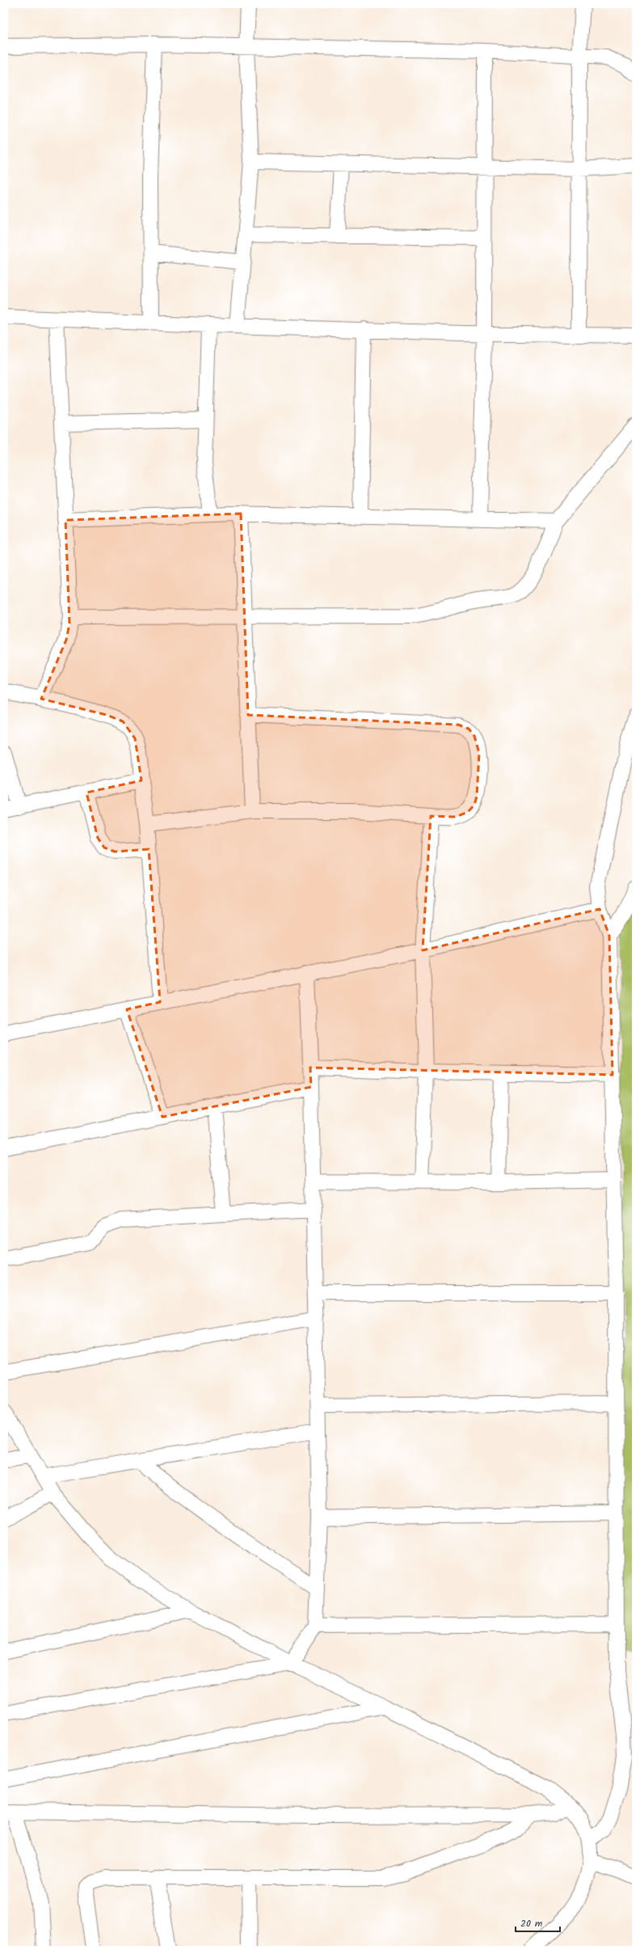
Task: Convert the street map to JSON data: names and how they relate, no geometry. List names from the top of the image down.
{
  "scale_bar": "20 m"
}
